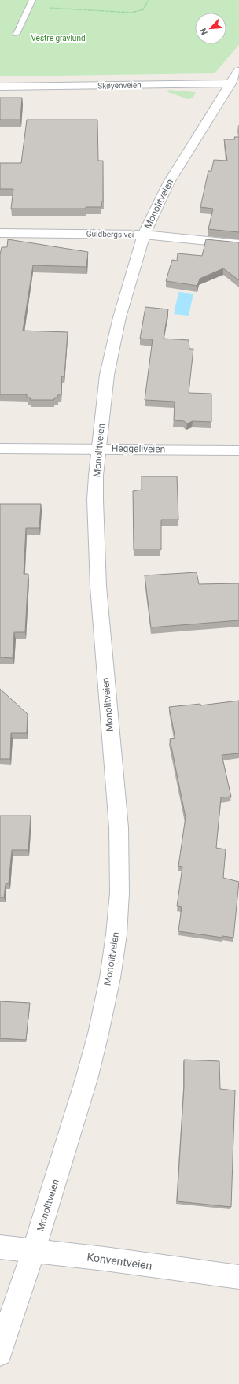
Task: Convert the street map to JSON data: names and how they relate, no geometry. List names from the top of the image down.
{
  "streets": {
    "street": [
      "Skøyenveien",
      "Monolitveien",
      "Guldbergs vei",
      "Heggeliveien",
      "Konventveien"
    ]
  },
  "crossings": [
    ["Skøyenveien", "Monolitveien"],
    ["Monolitveien", "Guldbergs vei"],
    ["Monolitveien", "Heggeliveien"],
    ["Monolitveien", "Konventveien"]
  ],
  "parks": ["Vestre gravlund"],
  "north": "bottom left"
}
